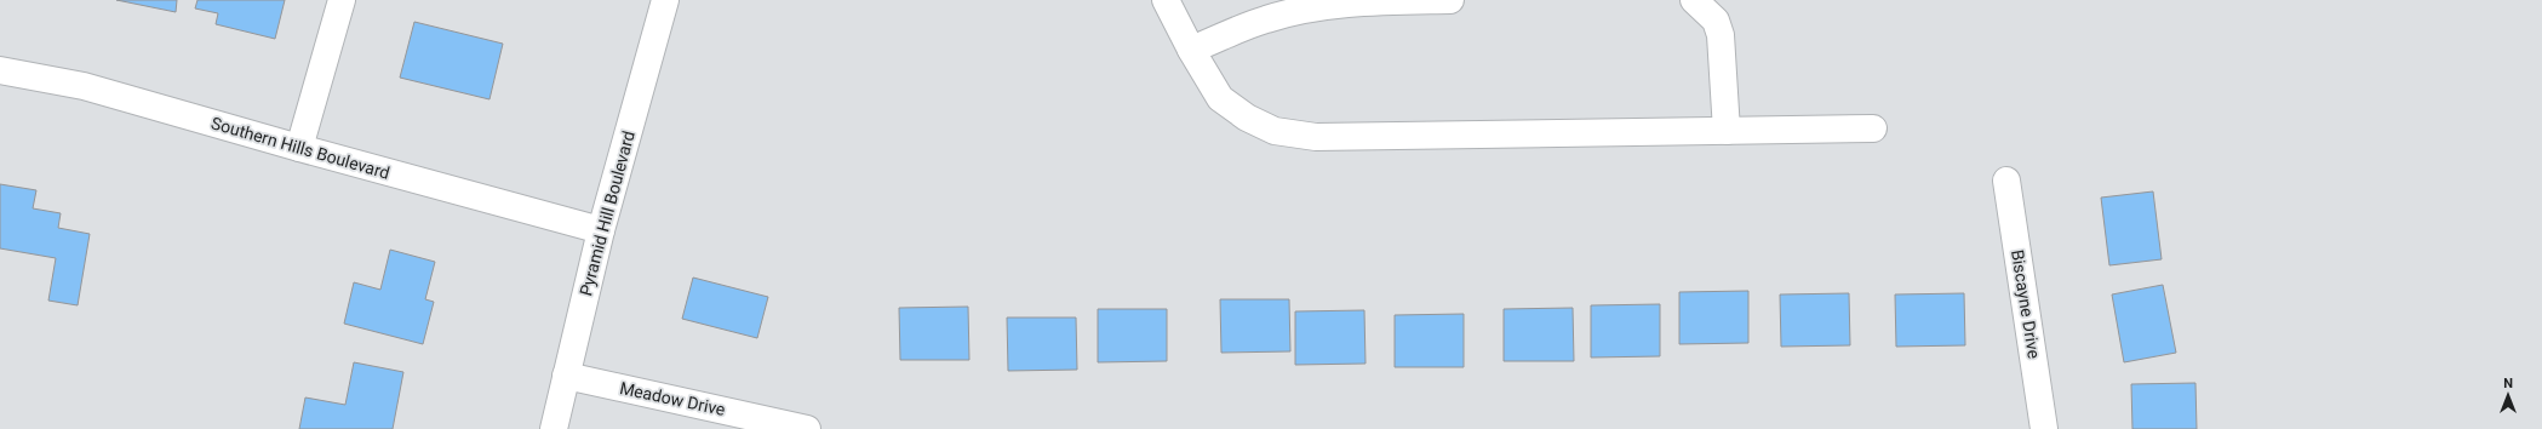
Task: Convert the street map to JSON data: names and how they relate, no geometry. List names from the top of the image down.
{
  "streets": {
    "street": [
      "Southern Hills Boulevard",
      "Pyramid Hill Boulevard",
      "Biscayne Drive",
      "Meadow Drive"
    ]
  },
  "crossings": [
    ["Southern Hills Boulevard", "Pyramid Hill Boulevard"],
    ["Pyramid Hill Boulevard", "Meadow Drive"]
  ],
  "north": "top"
}
